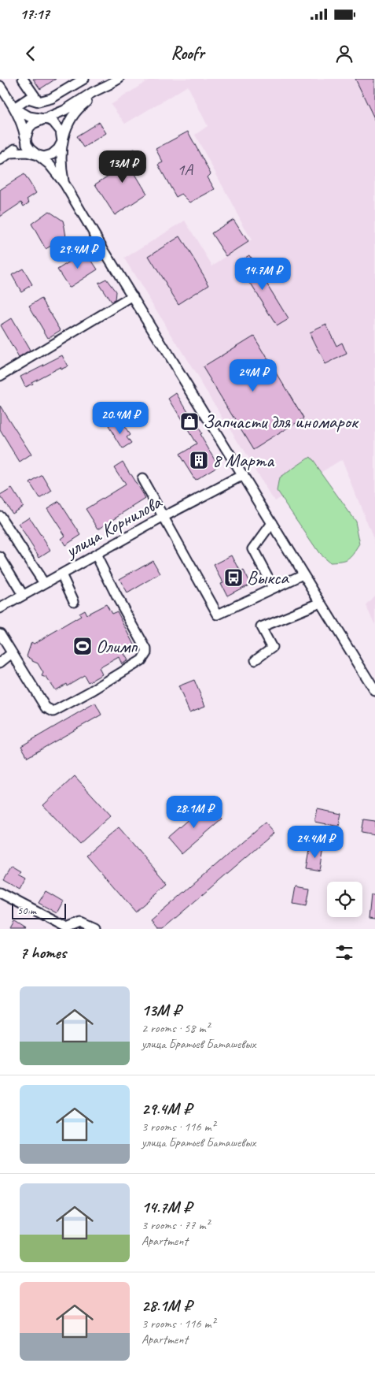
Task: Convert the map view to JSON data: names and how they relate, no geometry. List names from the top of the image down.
{
  "streets": {
    "street": ["улица Корнилова"]
  },
  "places": {
    "shop": ["Запчасти для иномарок"],
    "building": ["8 Марта"],
    "bus stop": ["Выкса"],
    "sports": ["Олимп"]
  },
  "house_numbers": ["1А"],
  "scale_bar": "50 m",
  "page": {
    "status": "17:17",
    "header": "Roofr",
    "price": [
      "13M ₽",
      "29.4M ₽",
      "14.7M ₽",
      "24M ₽",
      "20.4M ₽",
      "28.1M ₽",
      "24.4M ₽"
    ],
    "scale": "50 m",
    "heading": "7 homes",
    "list": [
      {
        "name": "13M ₽",
        "note": "2 rooms · 58 m² · улица Братьев Баташевых"
      },
      {
        "name": "29.4M ₽",
        "note": "3 rooms · 116 m² · улица Братьев Баташевых"
      },
      {
        "name": "14.7M ₽",
        "note": "3 rooms · 77 m² · Apartment"
      },
      {
        "name": "28.1M ₽",
        "note": "3 rooms · 116 m² · Apartment"
      }
    ]
  }
}
